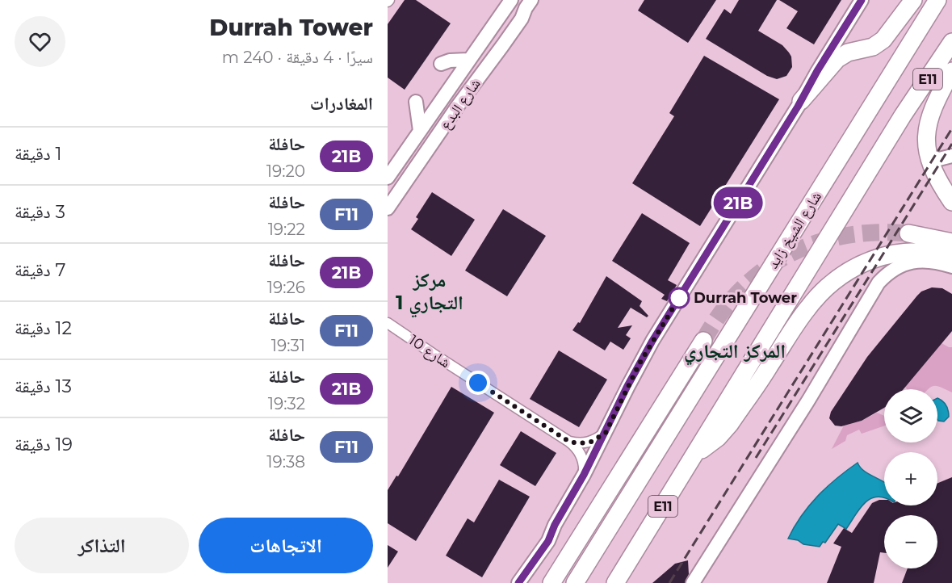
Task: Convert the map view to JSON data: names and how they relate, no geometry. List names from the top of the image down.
{
  "streets": {
    "highway": ["E11", "شارع الشيخ زايد"],
    "street": ["شارع البدع", "شارع 10"]
  },
  "districts": ["مركز التجاري 1", "المركز التجاري"],
  "places": ["Durrah Tower"],
  "lines": ["bus line 21B"],
  "page": {
    "on_map": "21B",
    "heading": [
      ["Durrah Tower", "سيرًا · 4 دقيقة · 240 m"],
      "المغادرات"
    ],
    "list": [
      {
        "mark": "21B",
        "name": "حافلة",
        "note": "19:20",
        "value": "1 دقيقة"
      },
      {
        "mark": "F11",
        "name": "حافلة",
        "note": "19:22",
        "value": "3 دقيقة"
      },
      {
        "mark": "21B",
        "name": "حافلة",
        "note": "19:26",
        "value": "7 دقيقة"
      },
      {
        "mark": "F11",
        "name": "حافلة",
        "note": "19:31",
        "value": "12 دقيقة"
      },
      {
        "mark": "21B",
        "name": "حافلة",
        "note": "19:32",
        "value": "13 دقيقة"
      },
      {
        "mark": "F11",
        "name": "حافلة",
        "note": "19:38",
        "value": "19 دقيقة"
      }
    ],
    "map_buttons": ["+", "−"],
    "buttons": ["الاتجاهات", "التذاكر"]
  }
}
